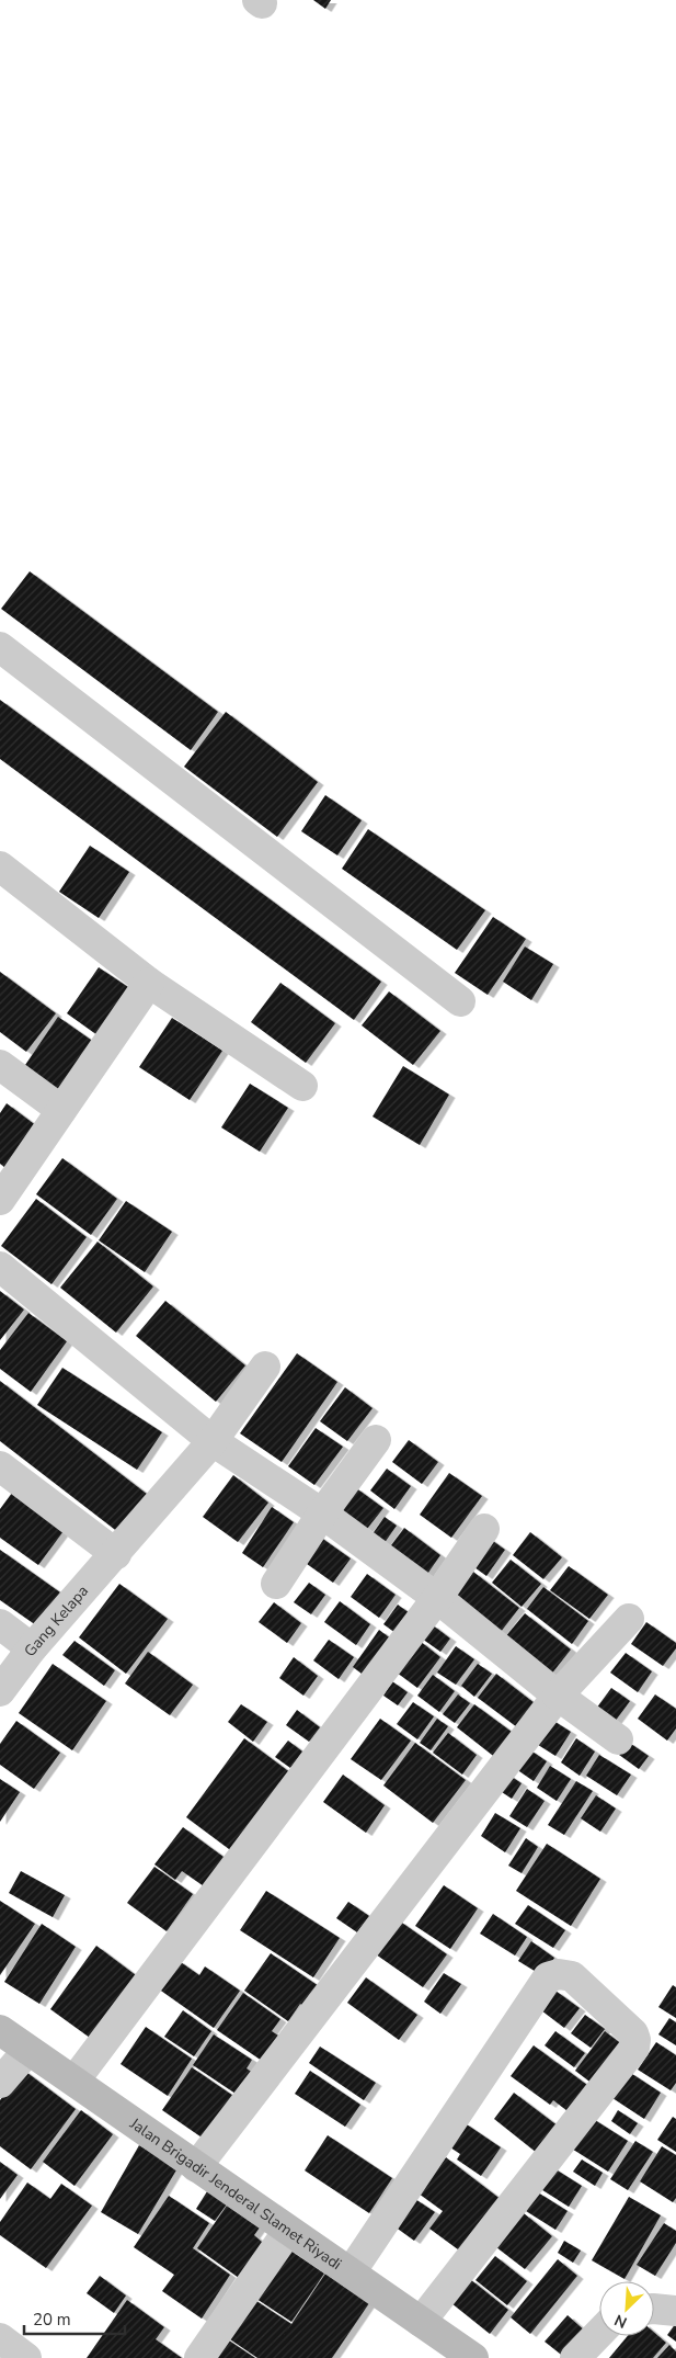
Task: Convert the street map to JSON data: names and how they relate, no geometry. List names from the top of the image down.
{
  "streets": {
    "main road": ["Jalan Brigadir Jenderal Slamet Riyadi"],
    "street": ["Gang Kelapa"]
  },
  "scale_bar": "20 m",
  "north": "bottom left"
}
